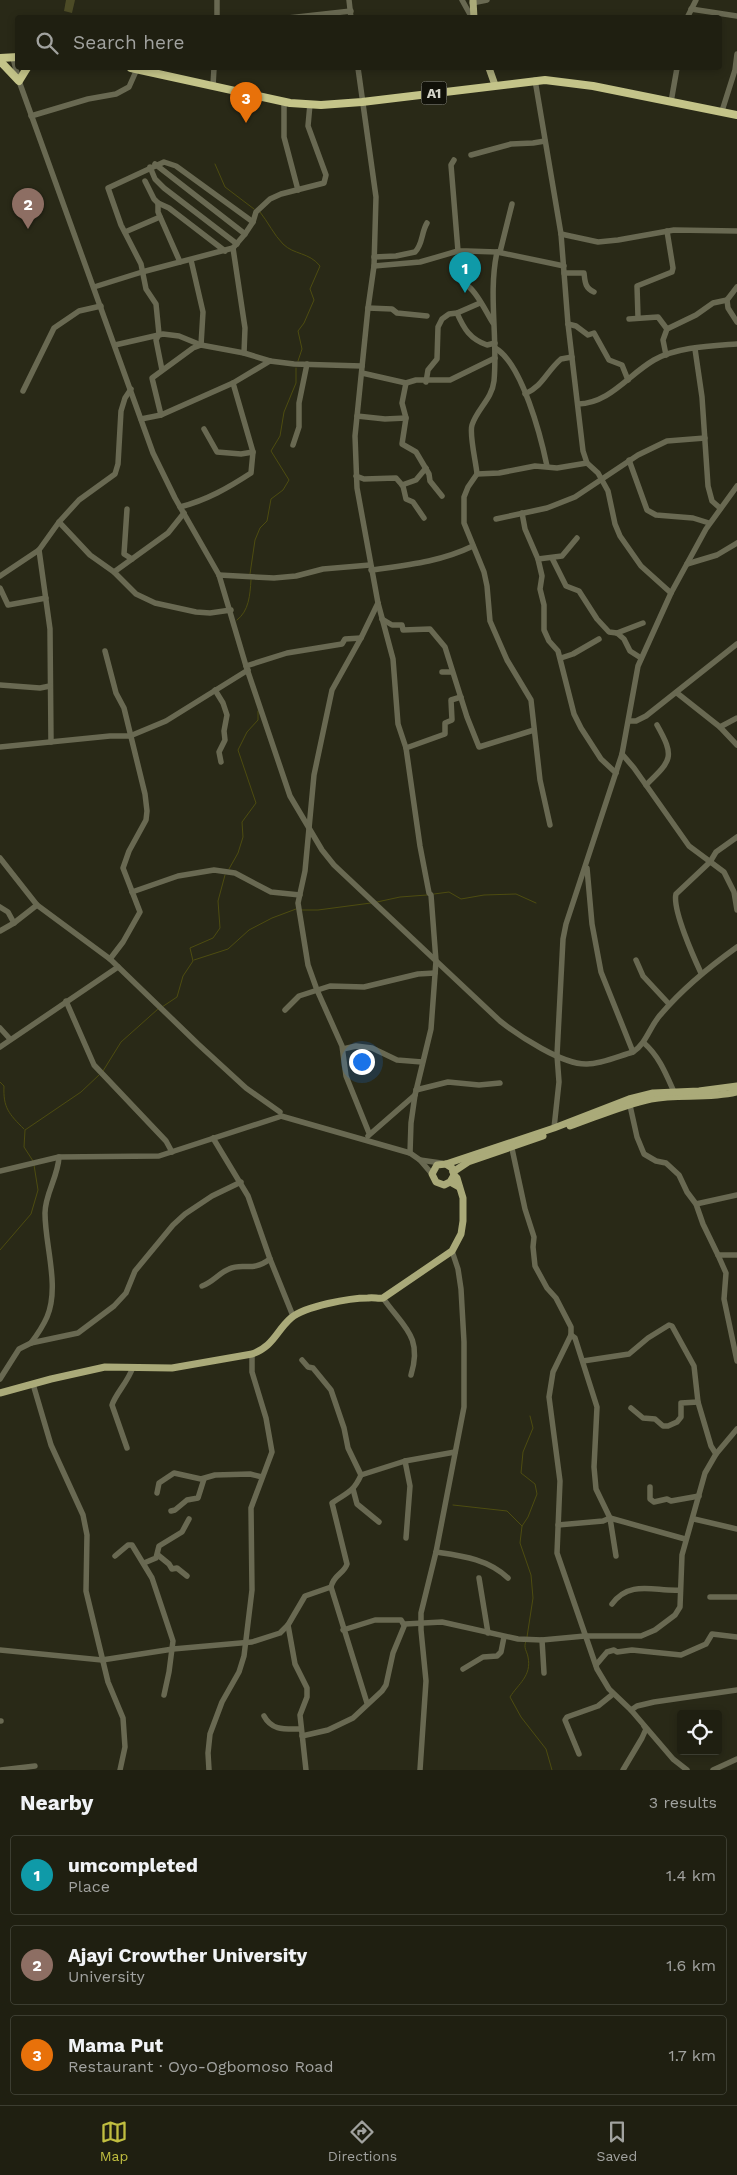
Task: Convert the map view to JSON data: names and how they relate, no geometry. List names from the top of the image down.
{
  "streets": {
    "highway": ["A1"]
  },
  "page": {
    "search": "Search here",
    "pins": ["3", "2", "1"],
    "heading": ["Nearby", "3 results"],
    "list": [
      {
        "mark": "1",
        "name": "umcompleted",
        "note": "Place",
        "value": "1.4 km"
      },
      {
        "mark": "2",
        "name": "Ajayi Crowther University",
        "note": "University",
        "value": "1.6 km"
      },
      {
        "mark": "3",
        "name": "Mama Put",
        "note": "Restaurant · Oyo-Ogbomoso Road",
        "value": "1.7 km"
      }
    ],
    "nav": ["Map", "Directions", "Saved"]
  }
}
